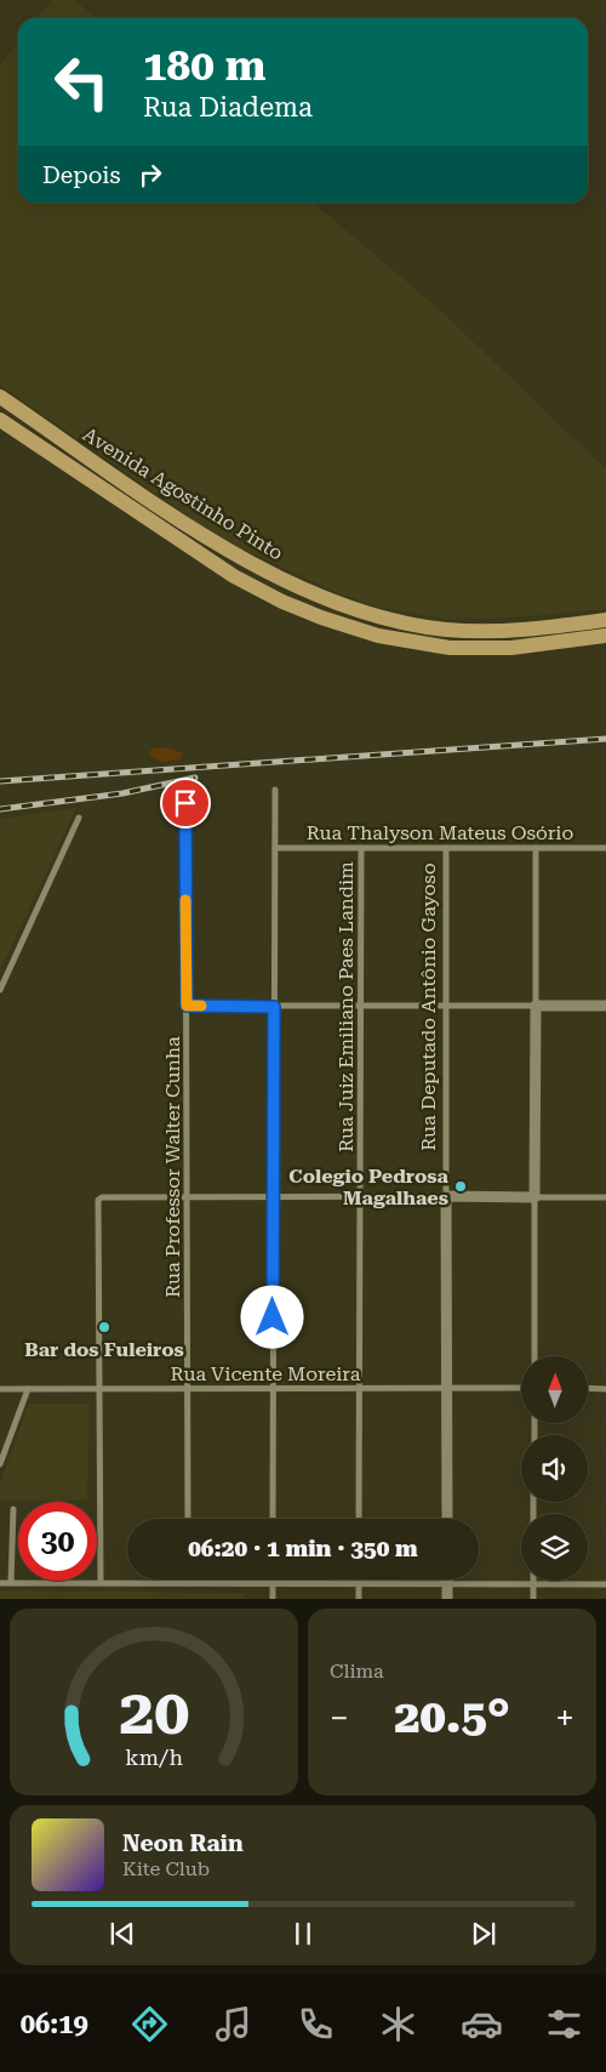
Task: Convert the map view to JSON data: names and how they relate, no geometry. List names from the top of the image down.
{
  "streets": {
    "main road": ["Avenida Agostinho Pinto"],
    "street": [
      "Rua Thalyson Mateus Osório",
      "Rua Juiz Emiliano Paes Landim",
      "Rua Deputado Antônio Gayoso",
      "Rua Professor Walter Cunha",
      "Rua Vicente Moreira"
    ]
  },
  "crossings": [
    ["Rua Thalyson Mateus Osório", "Rua Juiz Emiliano Paes Landim"],
    ["Rua Thalyson Mateus Osório", "Rua Deputado Antônio Gayoso"],
    ["Rua Juiz Emiliano Paes Landim", "Rua Vicente Moreira"],
    ["Rua Deputado Antônio Gayoso", "Rua Vicente Moreira"],
    ["Rua Professor Walter Cunha", "Rua Vicente Moreira"]
  ],
  "places": ["Colegio Pedrosa Magalhaes", "Bar dos Fuleiros"],
  "north": "top",
  "page": {
    "turn": ["180 m", "Rua Diadema"],
    "then": "Depois",
    "limit": "30",
    "trip": "06:20 · 1 min · 350 m",
    "tile": "Clima",
    "heat": ["−", "20.5°", "+"],
    "song": ["Neon Rain", "Kite Club"],
    "tabs": "06:19",
    "gauge": ["20", "km/h"]
  }
}
